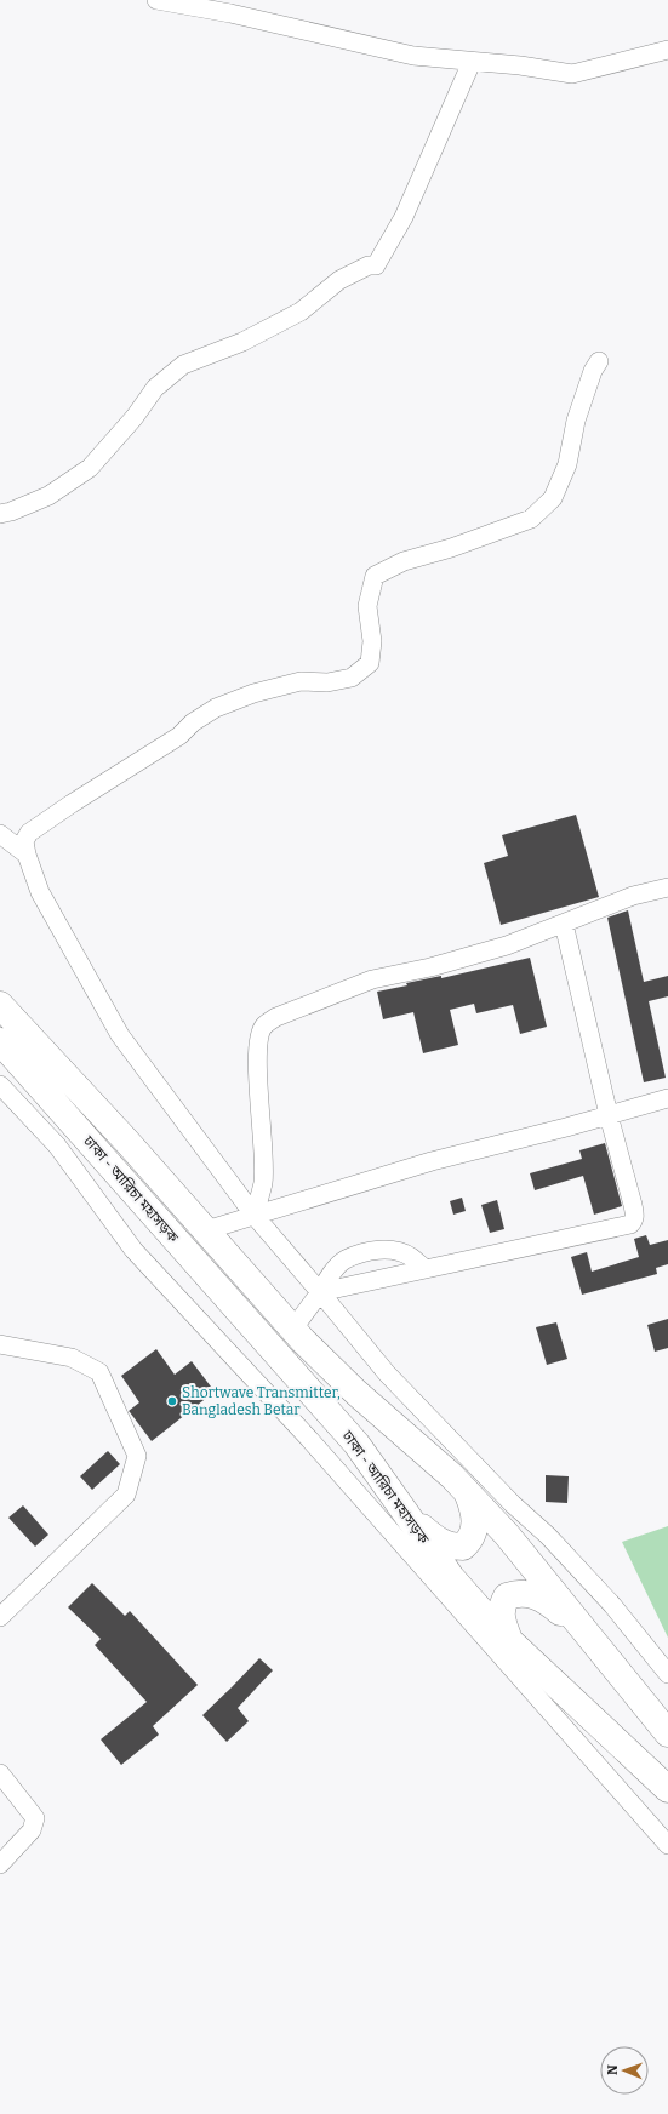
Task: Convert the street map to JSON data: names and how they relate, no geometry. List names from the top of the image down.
{
  "streets": {
    "highway": ["ঢাকা - আরিচা মহাসড়ক"]
  },
  "places": ["Shortwave Transmitter, Bangladesh Betar"],
  "north": "left"
}
